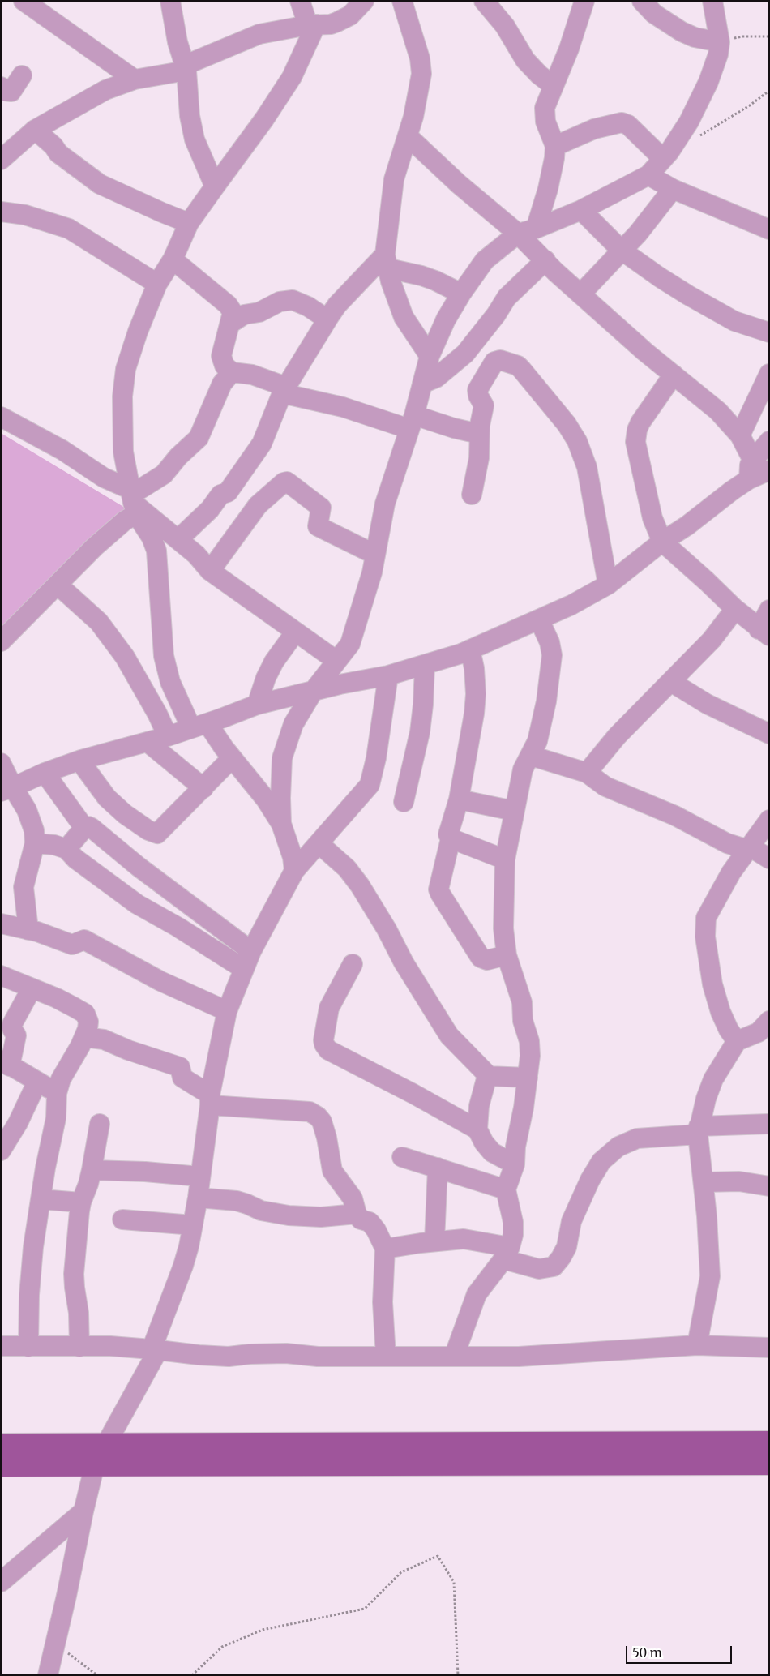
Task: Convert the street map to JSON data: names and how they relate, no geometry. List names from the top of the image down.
{
  "scale_bar": "50 m"
}
